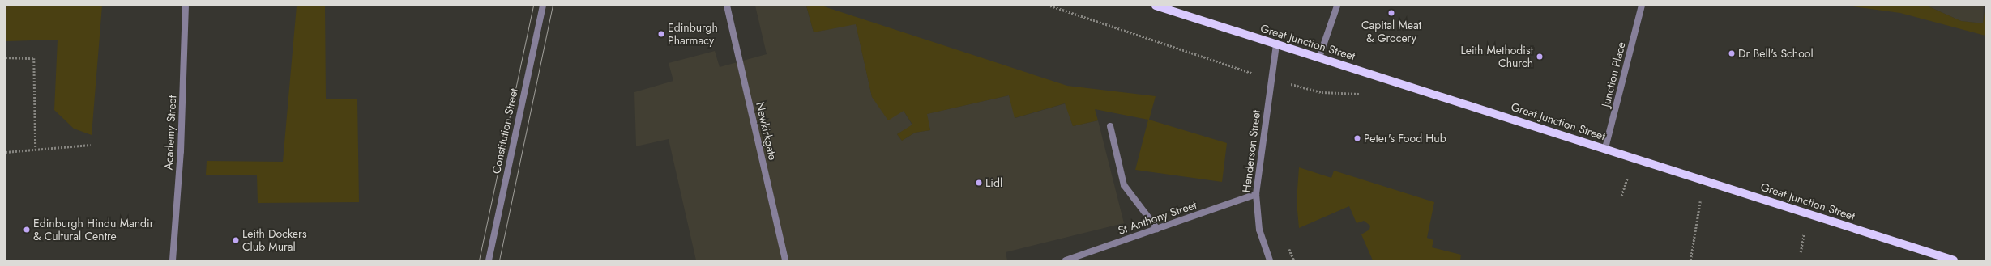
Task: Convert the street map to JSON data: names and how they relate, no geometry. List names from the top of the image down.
{
  "streets": {
    "main road": ["Great Junction Street"],
    "street": [
      "Junction Place",
      "Constitution Street",
      "Newkirkgate",
      "Academy Street",
      "Henderson Street",
      "St Anthony Street"
    ]
  },
  "crossings": [
    ["Great Junction Street", "Junction Place"],
    ["Great Junction Street", "Henderson Street"],
    ["Henderson Street", "St Anthony Street"]
  ],
  "places": [
    "Capital Meat & Grocery",
    "Edinburgh Pharmacy",
    "Dr Bell's School",
    "Leith Methodist Church",
    "Peter's Food Hub",
    "Lidl",
    "Edinburgh Hindu Mandir & Cultural Centre",
    "Leith Dockers Club Mural"
  ]
}
